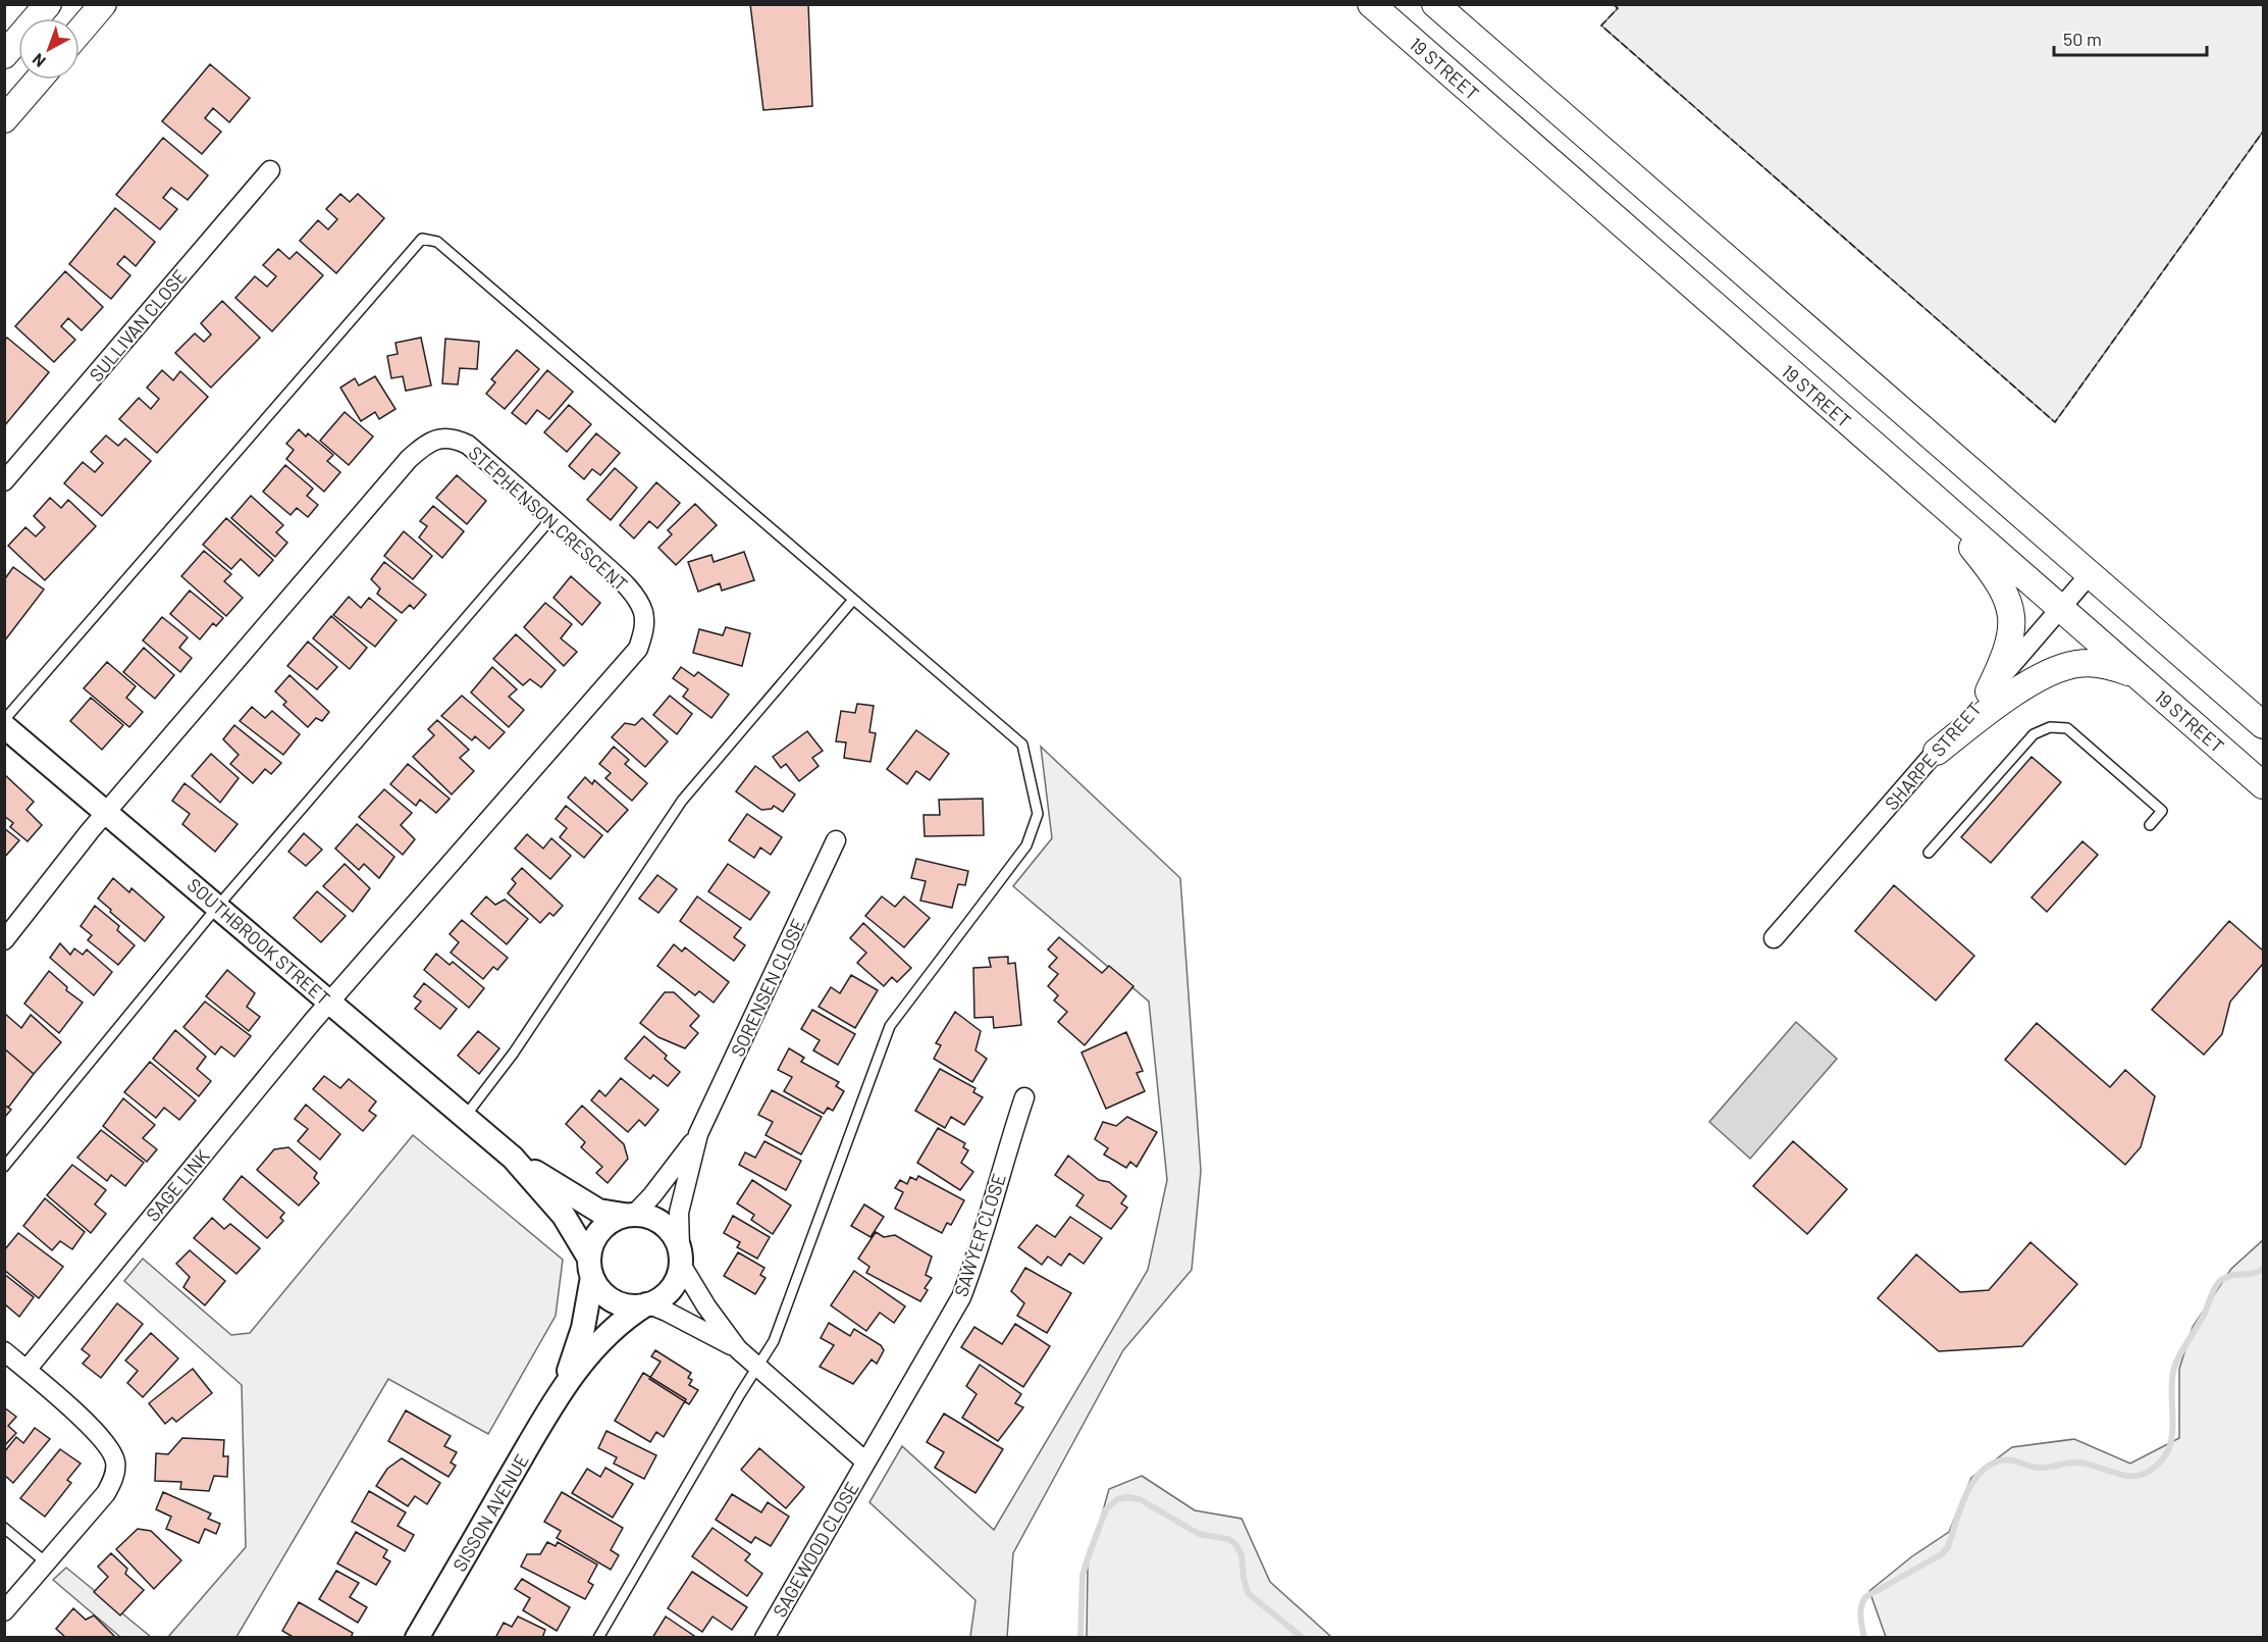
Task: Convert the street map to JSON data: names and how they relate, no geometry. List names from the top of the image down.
{
  "streets": {
    "main road": ["19 STREET"],
    "street": [
      "SULLIVAN CLOSE",
      "STEPHENSON CRESCENT",
      "SHARPE STREET",
      "SOUTHBROOK STREET",
      "SORENSEN CLOSE",
      "SAGE LINK",
      "SAWYER CLOSE",
      "SISSON AVENUE",
      "SAGEWOOD CLOSE"
    ]
  },
  "crossings": [
    ["19 STREET", "SHARPE STREET"],
    ["STEPHENSON CRESCENT", "SOUTHBROOK STREET"],
    ["STEPHENSON CRESCENT", "SAGE LINK"],
    ["SOUTHBROOK STREET", "SORENSEN CLOSE"],
    ["SOUTHBROOK STREET", "SAGE LINK"],
    ["SOUTHBROOK STREET", "SISSON AVENUE"],
    ["SORENSEN CLOSE", "SISSON AVENUE"],
    ["SAWYER CLOSE", "SAGEWOOD CLOSE"]
  ],
  "scale_bar": "50 m",
  "north": "bottom left"
}
